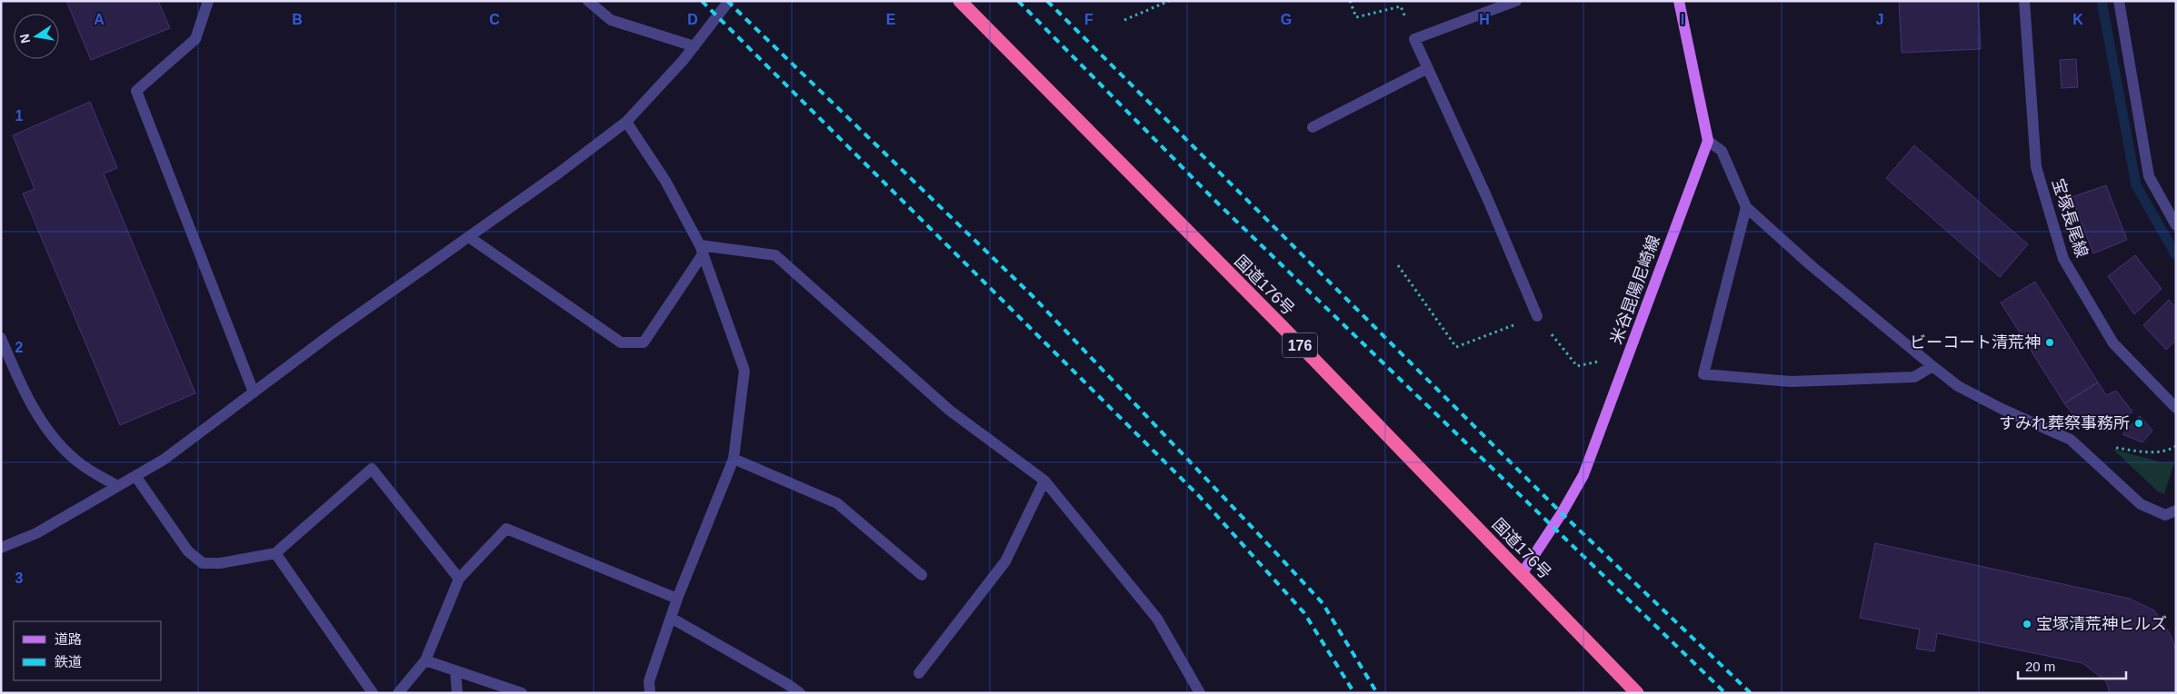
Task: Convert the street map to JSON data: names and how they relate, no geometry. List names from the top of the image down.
{
  "streets": {
    "highway": ["国道176号", "176"],
    "main road": ["米谷昆陽尼崎線"],
    "street": ["宝塚長尾線"]
  },
  "crossings": [
    ["国道176号", "米谷昆陽尼崎線"]
  ],
  "places": ["ビーコート清荒神", "すみれ葬祭事務所", "宝塚清荒神ヒルズ"],
  "legend": ["道路", "鉄道"],
  "scale_bar": "20 m",
  "north": "left",
  "grid": {
    "columns": [
      "A",
      "B",
      "C",
      "D",
      "E",
      "F",
      "G",
      "H",
      "I",
      "J",
      "K"
    ],
    "rows": ["1", "2", "3"]
  }
}
